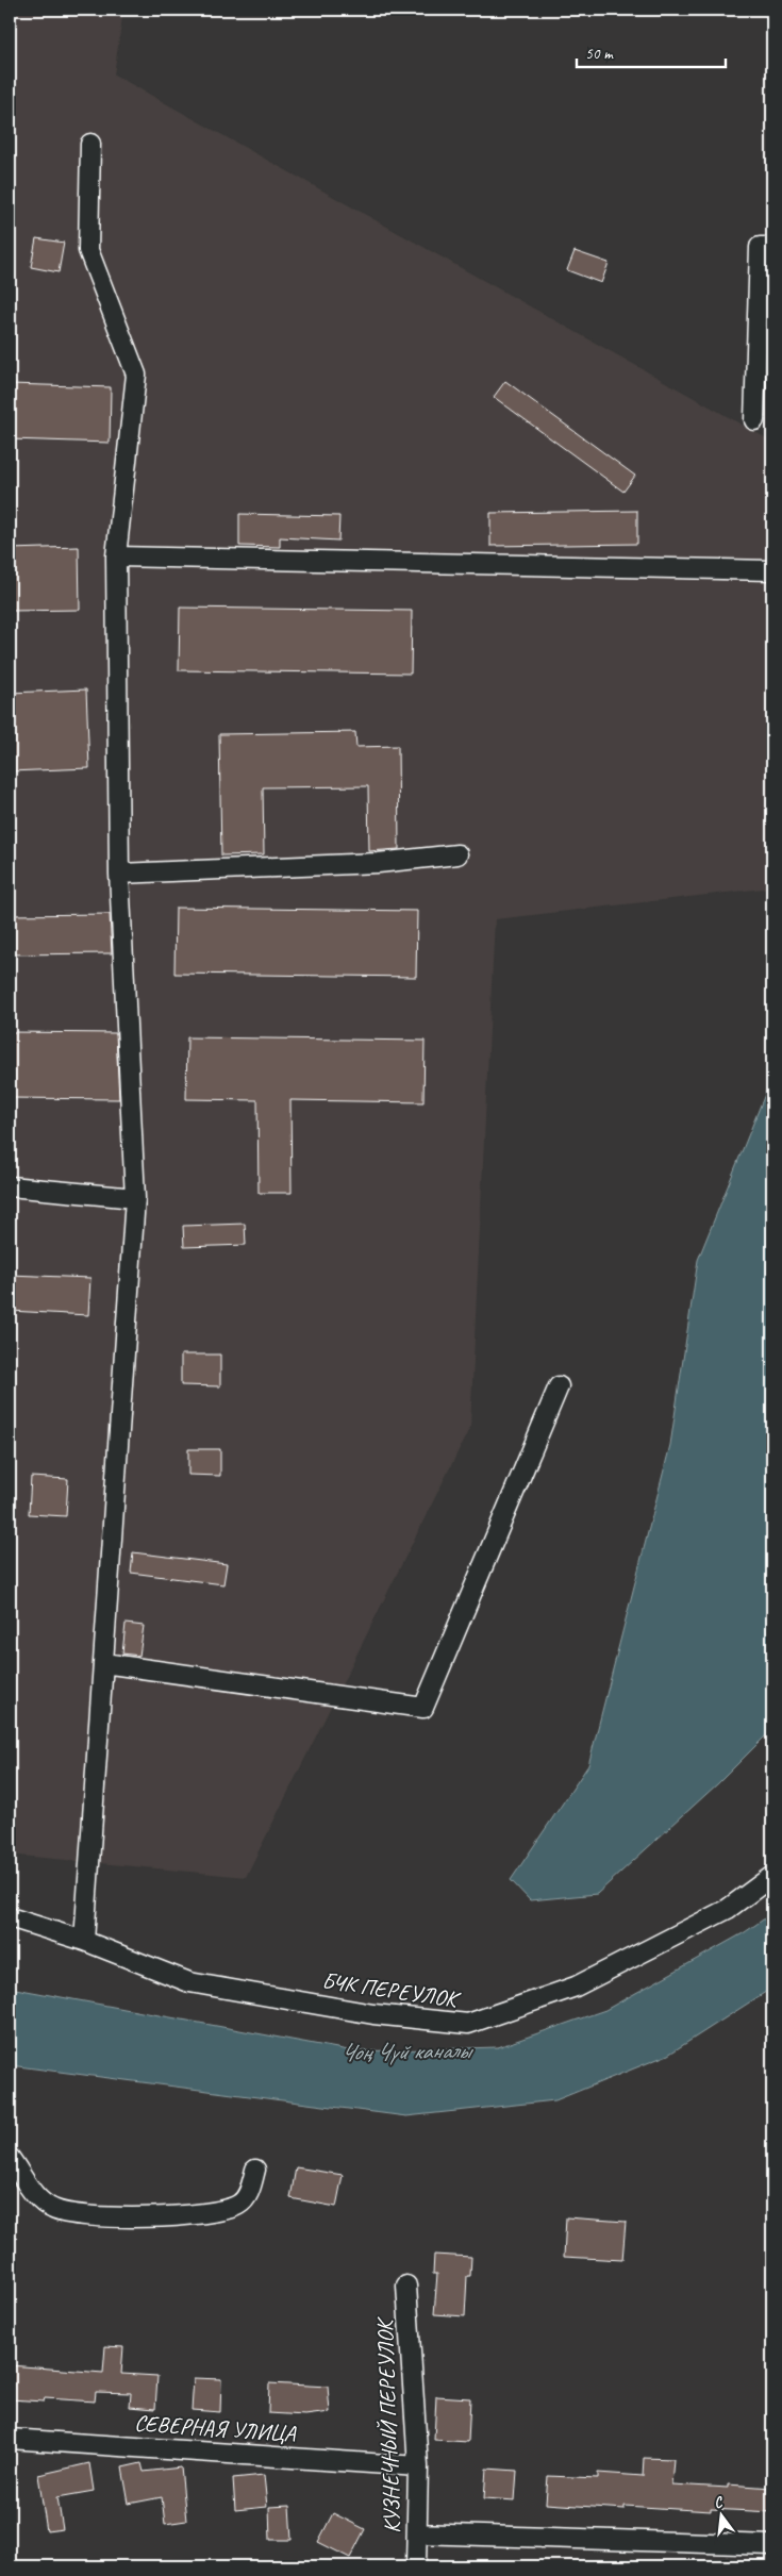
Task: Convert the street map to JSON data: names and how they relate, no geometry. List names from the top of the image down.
{
  "streets": {
    "street": ["БЧК ПЕРЕУЛОК", "КУЗНЕЧНЫЙ ПЕРЕУЛОК", "СЕВЕРНАЯ УЛИЦА"]
  },
  "crossings": [
    ["КУЗНЕЧНЫЙ ПЕРЕУЛОК", "СЕВЕРНАЯ УЛИЦА"]
  ],
  "water": ["Чоң Чүй каналы"],
  "scale_bar": "50 m",
  "north": "top"
}
